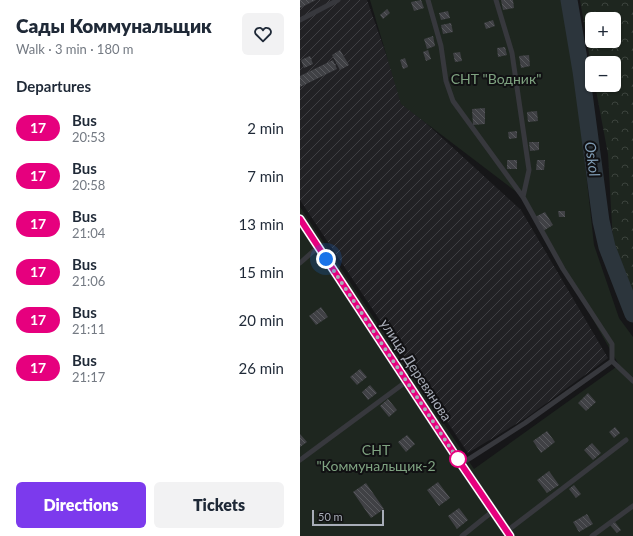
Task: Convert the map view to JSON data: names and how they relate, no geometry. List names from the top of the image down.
{
  "streets": {
    "street": ["улица Деревянова"]
  },
  "water": ["Oskol"],
  "parks": ["СНТ \"Водник\"", "СНТ \"Коммунальщик-2"],
  "lines": ["bus line 17"],
  "scale_bar": "50 m",
  "page": {
    "heading": [
      ["Сады Коммунальщик", "Walk · 3 min · 180 m"],
      "Departures"
    ],
    "map_buttons": ["+", "−"],
    "list": [
      {
        "mark": "17",
        "name": "Bus",
        "note": "20:53",
        "value": "2 min"
      },
      {
        "mark": "17",
        "name": "Bus",
        "note": "20:58",
        "value": "7 min"
      },
      {
        "mark": "17",
        "name": "Bus",
        "note": "21:04",
        "value": "13 min"
      },
      {
        "mark": "17",
        "name": "Bus",
        "note": "21:06",
        "value": "15 min"
      },
      {
        "mark": "17",
        "name": "Bus",
        "note": "21:11",
        "value": "20 min"
      },
      {
        "mark": "17",
        "name": "Bus",
        "note": "21:17",
        "value": "26 min"
      }
    ],
    "buttons": ["Directions", "Tickets"],
    "scale": "50 m"
  }
}
